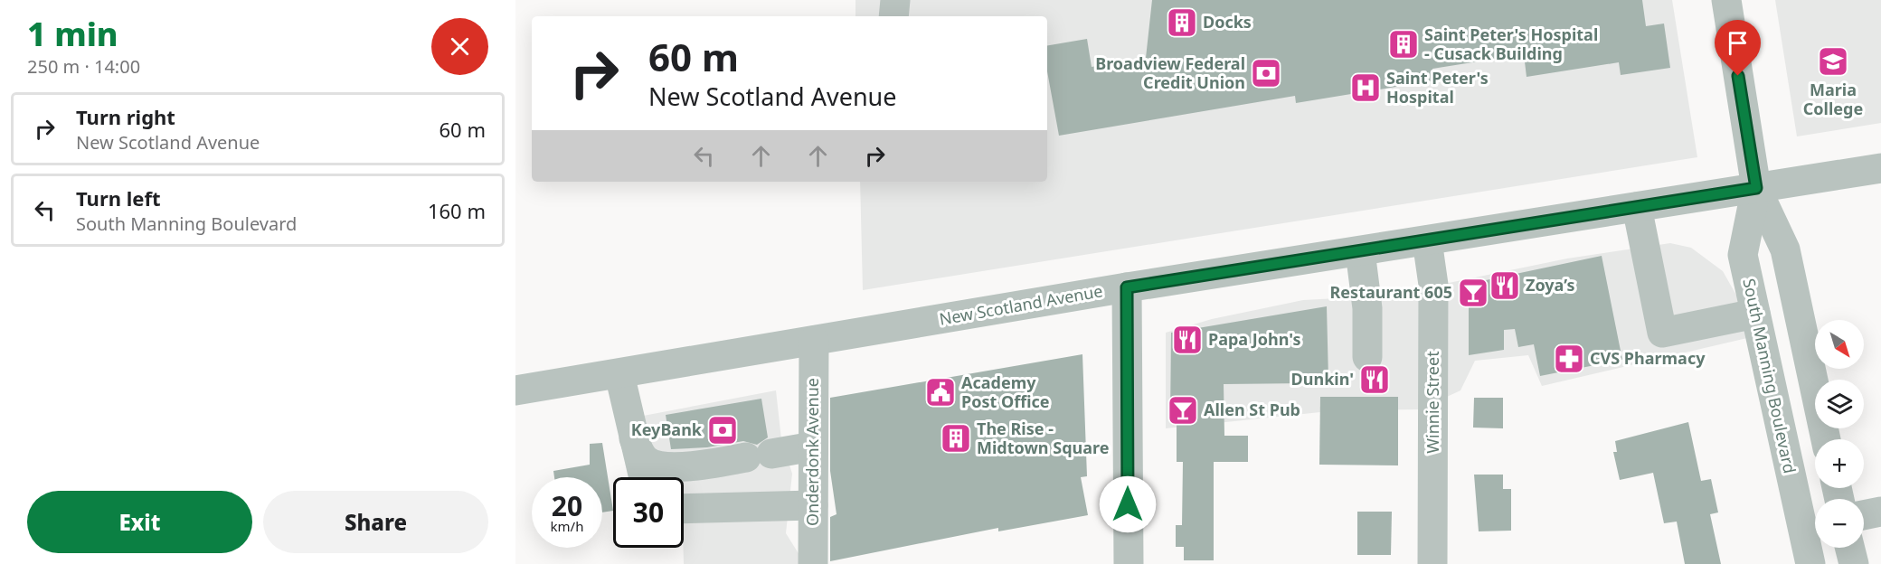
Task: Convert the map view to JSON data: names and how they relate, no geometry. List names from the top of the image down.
{
  "streets": {
    "street": [
      "New Scotland Avenue",
      "South Manning Boulevard",
      "Winnie Street",
      "Onderdonk Avenue"
    ]
  },
  "crossings": [
    ["New Scotland Avenue", "South Manning Boulevard"],
    ["New Scotland Avenue", "Winnie Street"],
    ["New Scotland Avenue", "Onderdonk Avenue"]
  ],
  "places": {
    "building": ["Docks", "Saint Peter's Hospital - Cusack Building", "The Rise - Midtown Square"],
    "school or university": ["Maria College"],
    "bank": ["Broadview Federal Credit Union", "KeyBank"],
    "hospital": ["Saint Peter's Hospital"],
    "restaurant": ["Zoya’s", "Papa John's", "Dunkin'"],
    "bar": ["Restaurant 605", "Allen St Pub"],
    "pharmacy": ["CVS Pharmacy"],
    "public building": ["Academy Post Office"]
  },
  "north": "bottom right",
  "page": {
    "heading": ["1 min", "250 m · 14:00"],
    "turn": ["60 m", "New Scotland Avenue"],
    "list": [
      {
        "name": "Turn right",
        "note": "New Scotland Avenue",
        "value": "60 m"
      },
      {
        "name": "Turn left",
        "note": "South Manning Boulevard",
        "value": "160 m"
      }
    ],
    "map_buttons": ["+", "−"],
    "speed": "20 km/h",
    "limit": "30",
    "buttons": ["Exit", "Share"]
  }
}
